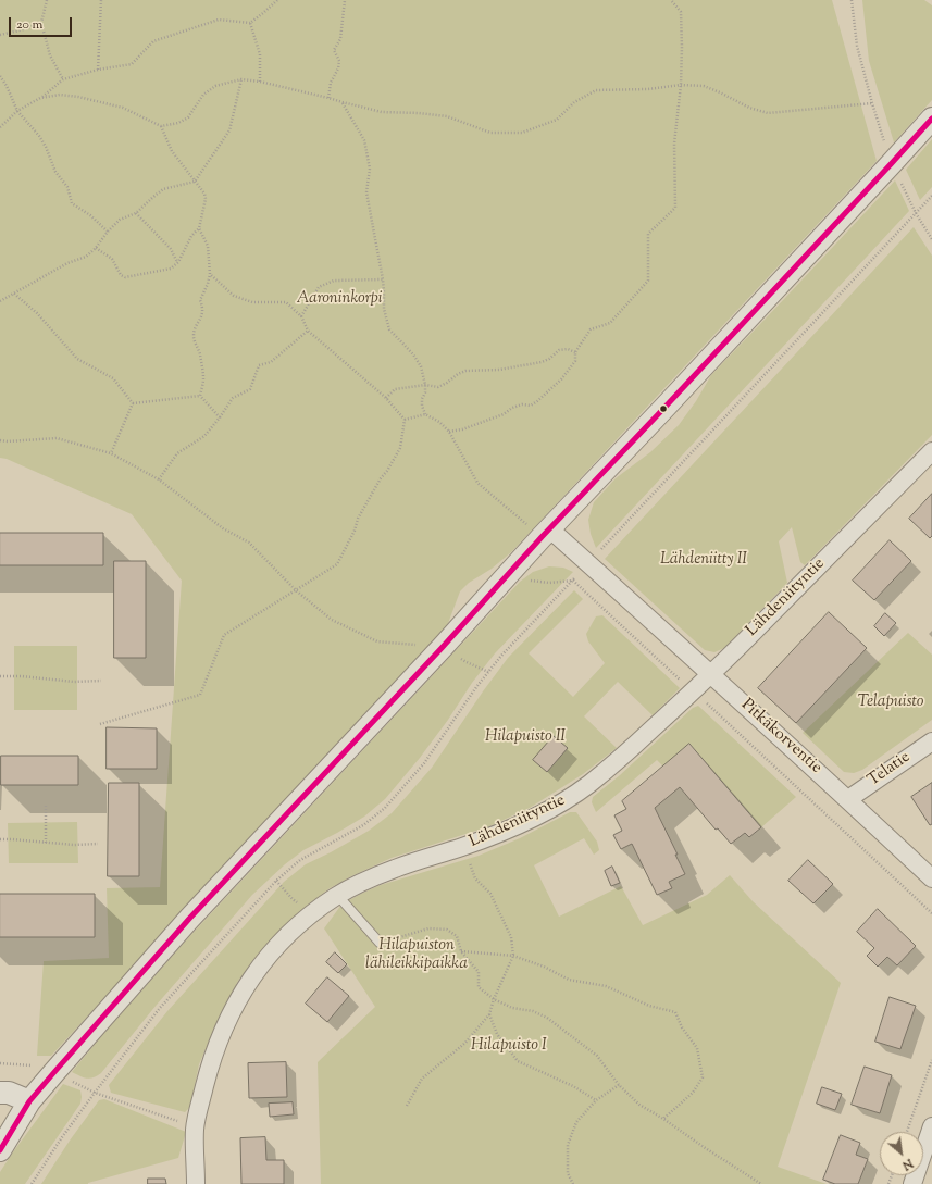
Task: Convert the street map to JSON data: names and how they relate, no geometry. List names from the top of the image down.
{
  "streets": {
    "street": ["Lähdeniityntie", "Pitkäkorventie", "Telatie"]
  },
  "crossings": [
    ["Lähdeniityntie", "Pitkäkorventie"],
    ["Pitkäkorventie", "Telatie"]
  ],
  "parks": [
    "Aaroninkorpi",
    "Lähdeniitty II",
    "Telapuisto",
    "Hilapuisto II",
    "Hilapuiston lähileikkipaikka",
    "Hilapuisto I"
  ],
  "scale_bar": "20 m",
  "north": "bottom right"
}
